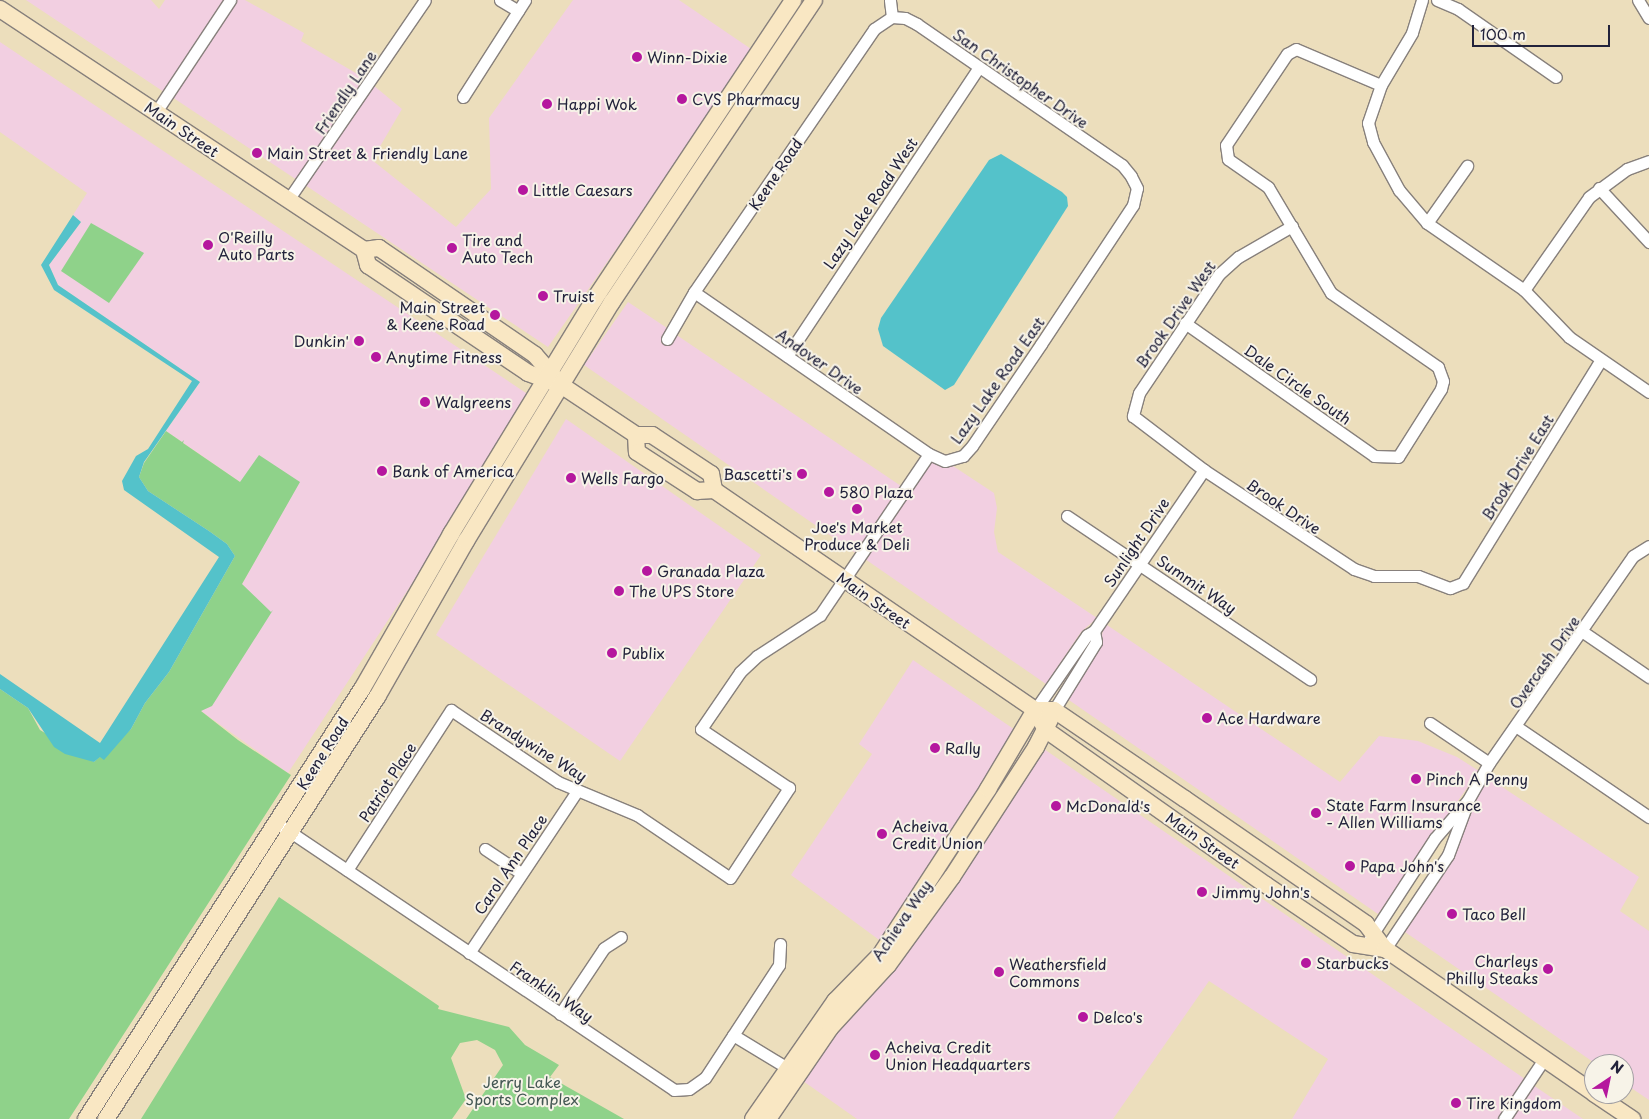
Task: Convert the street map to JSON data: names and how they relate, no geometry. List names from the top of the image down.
{
  "streets": {
    "main road": ["Main Street", "Keene Road", "Achieva Way"],
    "street": [
      "San Christopher Drive",
      "Friendly Lane",
      "Lazy Lake Road West",
      "Brook Drive West",
      "Andover Drive",
      "Lazy Lake Road East",
      "Dale Circle South",
      "Brook Drive East",
      "Brook Drive",
      "Sunlight Drive",
      "Summit Way",
      "Overcash Drive",
      "Brandywine Way",
      "Patriot Place",
      "Carol Ann Place",
      "Franklin Way"
    ]
  },
  "crossings": [
    ["San Christopher Drive", "Keene Road"],
    ["San Christopher Drive", "Lazy Lake Road West"],
    ["San Christopher Drive", "Lazy Lake Road East"],
    ["Friendly Lane", "Main Street"],
    ["Main Street", "Keene Road"],
    ["Main Street", "Sunlight Drive"],
    ["Main Street", "Overcash Drive"],
    ["Main Street", "Brandywine Way"],
    ["Main Street", "Achieva Way"],
    ["Keene Road", "Andover Drive"],
    ["Keene Road", "Franklin Way"],
    ["Lazy Lake Road West", "Andover Drive"],
    ["Brook Drive West", "Dale Circle South"],
    ["Brook Drive West", "Brook Drive"],
    ["Andover Drive", "Lazy Lake Road East"],
    ["Brook Drive East", "Brook Drive"],
    ["Brook Drive", "Sunlight Drive"],
    ["Sunlight Drive", "Summit Way"],
    ["Sunlight Drive", "Achieva Way"],
    ["Brandywine Way", "Patriot Place"],
    ["Brandywine Way", "Carol Ann Place"],
    ["Patriot Place", "Franklin Way"],
    ["Carol Ann Place", "Franklin Way"]
  ],
  "parks": ["Jerry Lake Sports Complex"],
  "places": [
    "Winn-Dixie",
    "CVS Pharmacy",
    "Happi Wok",
    "Main Street & Friendly Lane",
    "Little Caesars",
    "O'Reilly Auto Parts",
    "Tire and Auto Tech",
    "Truist",
    "Main Street & Keene Road",
    "Dunkin'",
    "Anytime Fitness",
    "Walgreens",
    "Bank of America",
    "Bascetti's",
    "Wells Fargo",
    "580 Plaza",
    "Joe's Market Produce & Deli",
    "Granada Plaza",
    "The UPS Store",
    "Publix",
    "Ace Hardware",
    "Rally",
    "Pinch A Penny",
    "McDonald's",
    "State Farm Insurance - Allen Williams",
    "Acheiva Credit Union",
    "Papa John's",
    "Jimmy John's",
    "Taco Bell",
    "Starbucks",
    "Charleys Philly Steaks",
    "Weathersfield Commons",
    "Delco's",
    "Acheiva Credit Union Headquarters",
    "Tire Kingdom"
  ],
  "scale_bar": "100 m",
  "north": "top right"
}
